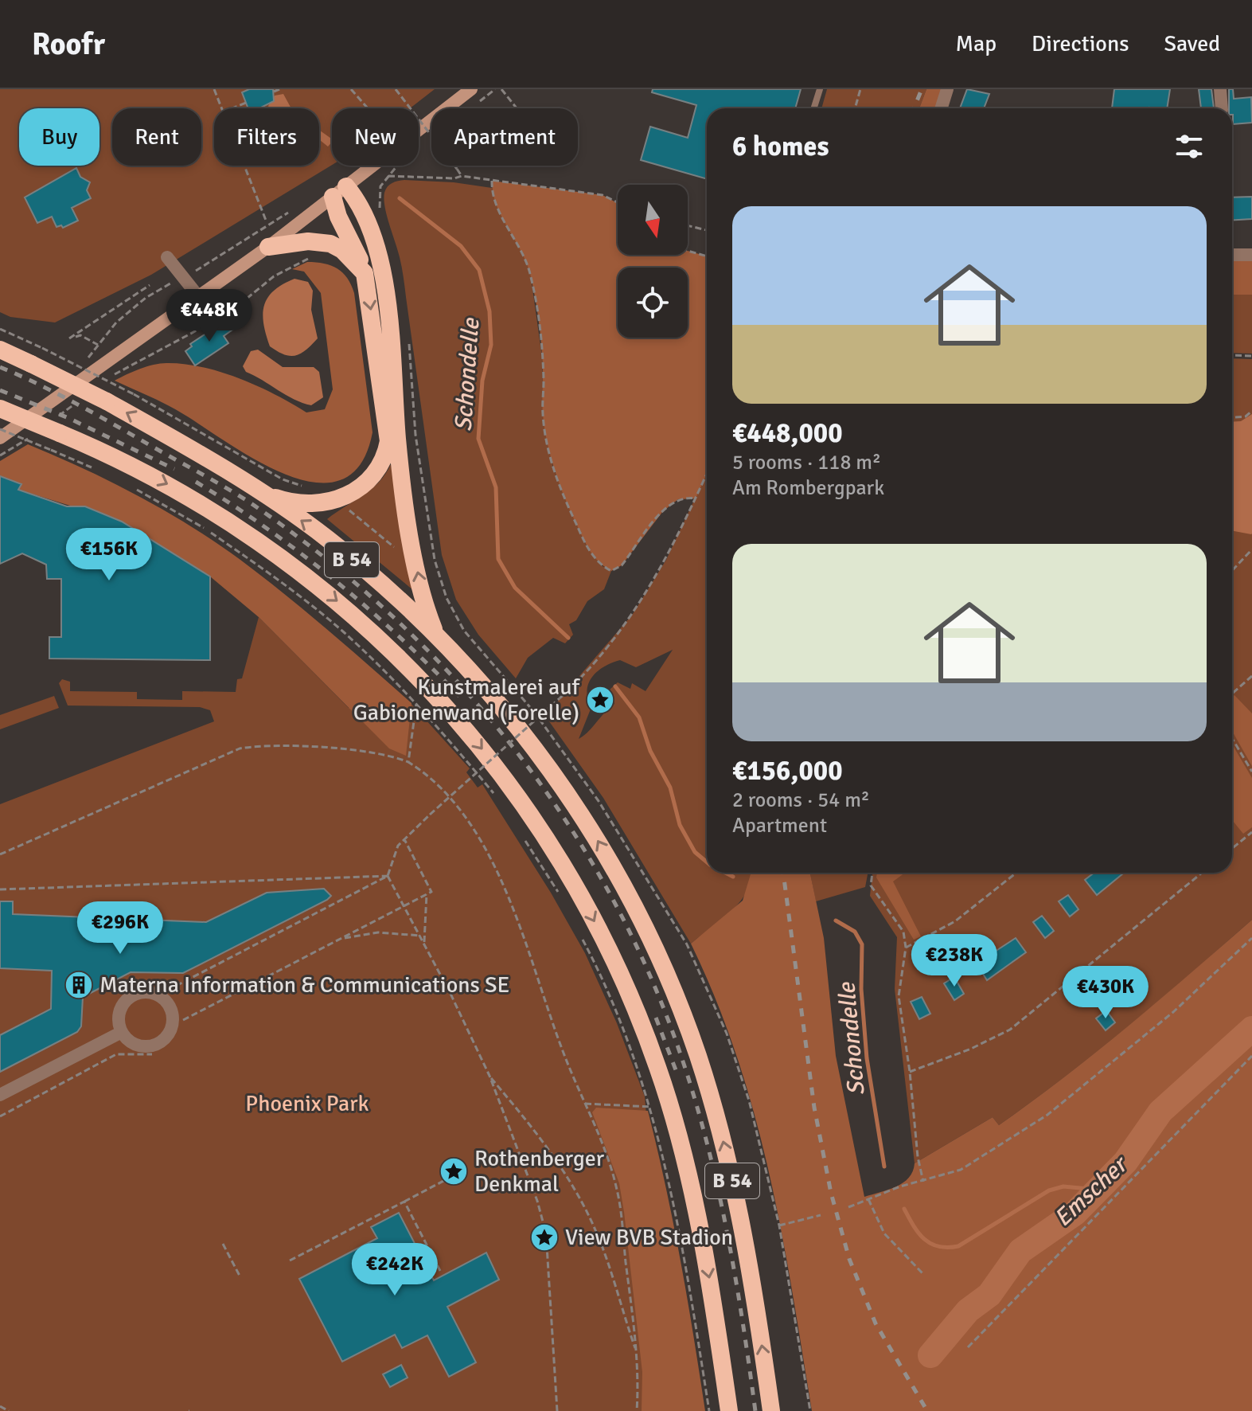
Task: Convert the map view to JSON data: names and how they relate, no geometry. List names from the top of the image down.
{
  "streets": {
    "highway": ["B 54"]
  },
  "water": ["Schondelle", "Emscher"],
  "parks": ["Phoenix Park"],
  "places": {
    "place": ["Kunstmalerei auf Gabionenwand (Forelle)", "Rothenberger Denkmal", "View BVB Stadion"],
    "building": ["Materna Information & Communications SE"]
  },
  "north": "bottom",
  "page": {
    "header": "Roofr",
    "nav": ["Map", "Directions", "Saved"],
    "chip": [
      "Buy",
      "Rent",
      "Filters",
      "New",
      "Apartment"
    ],
    "heading": "6 homes",
    "list": [
      {
        "name": "€448,000",
        "note": "5 rooms · 118 m² · Am Rombergpark"
      },
      {
        "name": "€156,000",
        "note": "2 rooms · 54 m² · Apartment"
      }
    ],
    "price": [
      "€448K",
      "€156K",
      "€296K",
      "€238K",
      "€430K",
      "€242K"
    ]
  }
}
